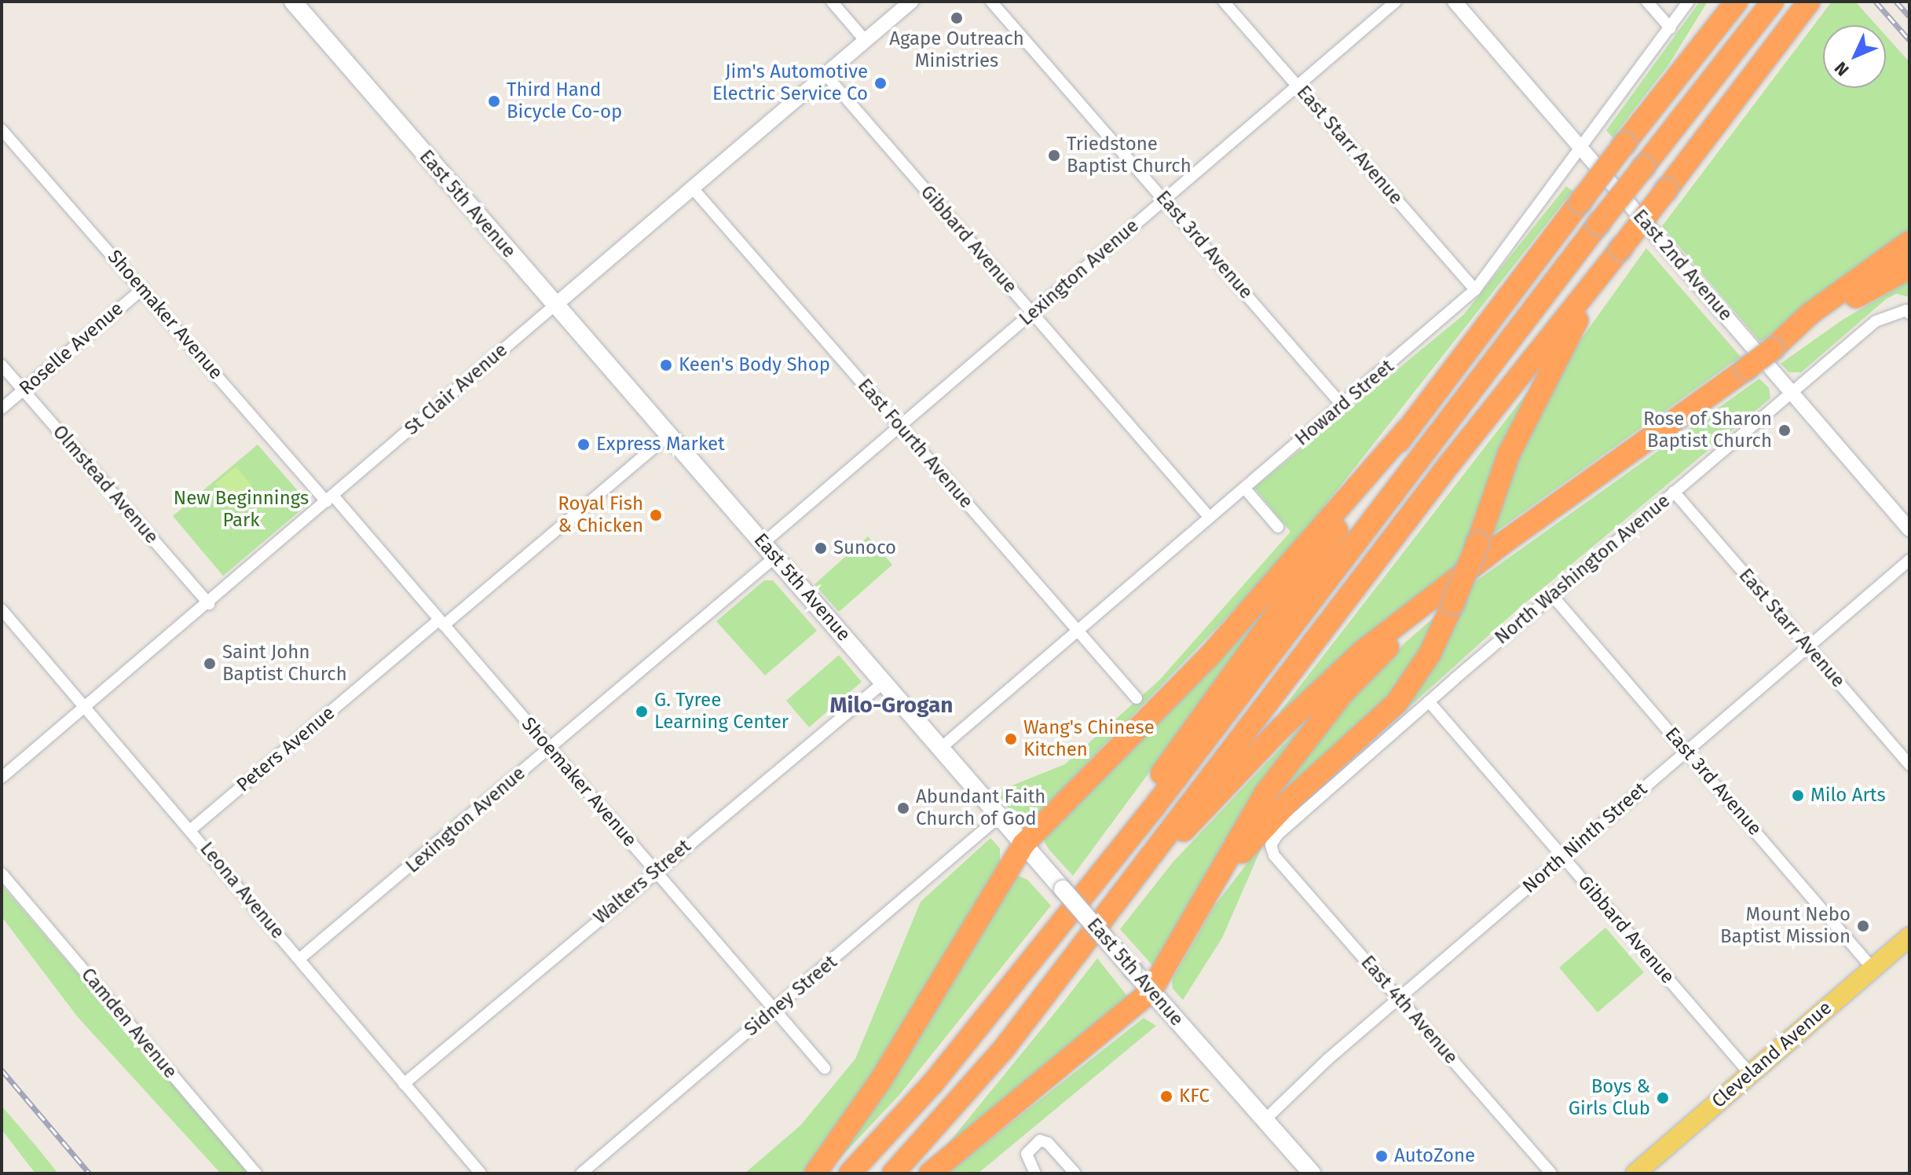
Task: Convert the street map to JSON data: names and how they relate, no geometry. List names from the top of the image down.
{
  "streets": {
    "main road": ["East 5th Avenue", "Cleveland Avenue"],
    "street": [
      "East Starr Avenue",
      "Gibbard Avenue",
      "East 3rd Avenue",
      "East 2nd Avenue",
      "Lexington Avenue",
      "Shoemaker Avenue",
      "Roselle Avenue",
      "St Clair Avenue",
      "Howard Street",
      "East Fourth Avenue",
      "Olmstead Avenue",
      "North Washington Avenue",
      "Peters Avenue",
      "North Ninth Street",
      "Walters Street",
      "Leona Avenue",
      "Sidney Street",
      "East 4th Avenue",
      "Camden Avenue"
    ]
  },
  "crossings": [
    ["East Starr Avenue", "Lexington Avenue"],
    ["East Starr Avenue", "Howard Street"],
    ["East Starr Avenue", "North Washington Avenue"],
    ["East Starr Avenue", "North Ninth Street"],
    ["East 5th Avenue", "Lexington Avenue"],
    ["East 5th Avenue", "St Clair Avenue"],
    ["East 5th Avenue", "Howard Street"],
    ["East 5th Avenue", "Peters Avenue"],
    ["East 5th Avenue", "North Ninth Street"],
    ["East 5th Avenue", "Walters Street"],
    ["East 5th Avenue", "Sidney Street"],
    ["Gibbard Avenue", "Lexington Avenue"],
    ["Gibbard Avenue", "St Clair Avenue"],
    ["Gibbard Avenue", "Howard Street"],
    ["Gibbard Avenue", "North Washington Avenue"],
    ["Gibbard Avenue", "North Ninth Street"],
    ["Gibbard Avenue", "Cleveland Avenue"],
    ["East 3rd Avenue", "Lexington Avenue"],
    ["East 3rd Avenue", "Howard Street"],
    ["East 3rd Avenue", "North Washington Avenue"],
    ["East 3rd Avenue", "North Ninth Street"],
    ["East 3rd Avenue", "Cleveland Avenue"],
    ["East 2nd Avenue", "Howard Street"],
    ["East 2nd Avenue", "North Washington Avenue"],
    ["Lexington Avenue", "Shoemaker Avenue"],
    ["Lexington Avenue", "East Fourth Avenue"],
    ["Lexington Avenue", "Leona Avenue"],
    ["Shoemaker Avenue", "Roselle Avenue"],
    ["Shoemaker Avenue", "St Clair Avenue"],
    ["Shoemaker Avenue", "Peters Avenue"],
    ["Shoemaker Avenue", "Walters Street"],
    ["Shoemaker Avenue", "Sidney Street"],
    ["Roselle Avenue", "Olmstead Avenue"],
    ["St Clair Avenue", "East Fourth Avenue"],
    ["St Clair Avenue", "Olmstead Avenue"],
    ["St Clair Avenue", "Leona Avenue"],
    ["Howard Street", "East Fourth Avenue"],
    ["North Washington Avenue", "East 4th Avenue"],
    ["Peters Avenue", "Leona Avenue"],
    ["North Ninth Street", "East 4th Avenue"],
    ["Walters Street", "Leona Avenue"]
  ],
  "districts": ["Milo-Grogan"],
  "parks": ["New Beginnings Park"],
  "places": [
    "Agape Outreach Ministries",
    "Jim's Automotive Electric Service Co",
    "Third Hand Bicycle Co-op",
    "Triedstone Baptist Church",
    "Keen's Body Shop",
    "Rose of Sharon Baptist Church",
    "Express Market",
    "Royal Fish & Chicken",
    "Sunoco",
    "Saint John Baptist Church",
    "G. Tyree Learning Center",
    "Wang's Chinese Kitchen",
    "Milo Arts",
    "Abundant Faith Church of God",
    "Mount Nebo Baptist Mission",
    "KFC",
    "Boys & Girls Club",
    "AutoZone"
  ],
  "north": "bottom left"
}
